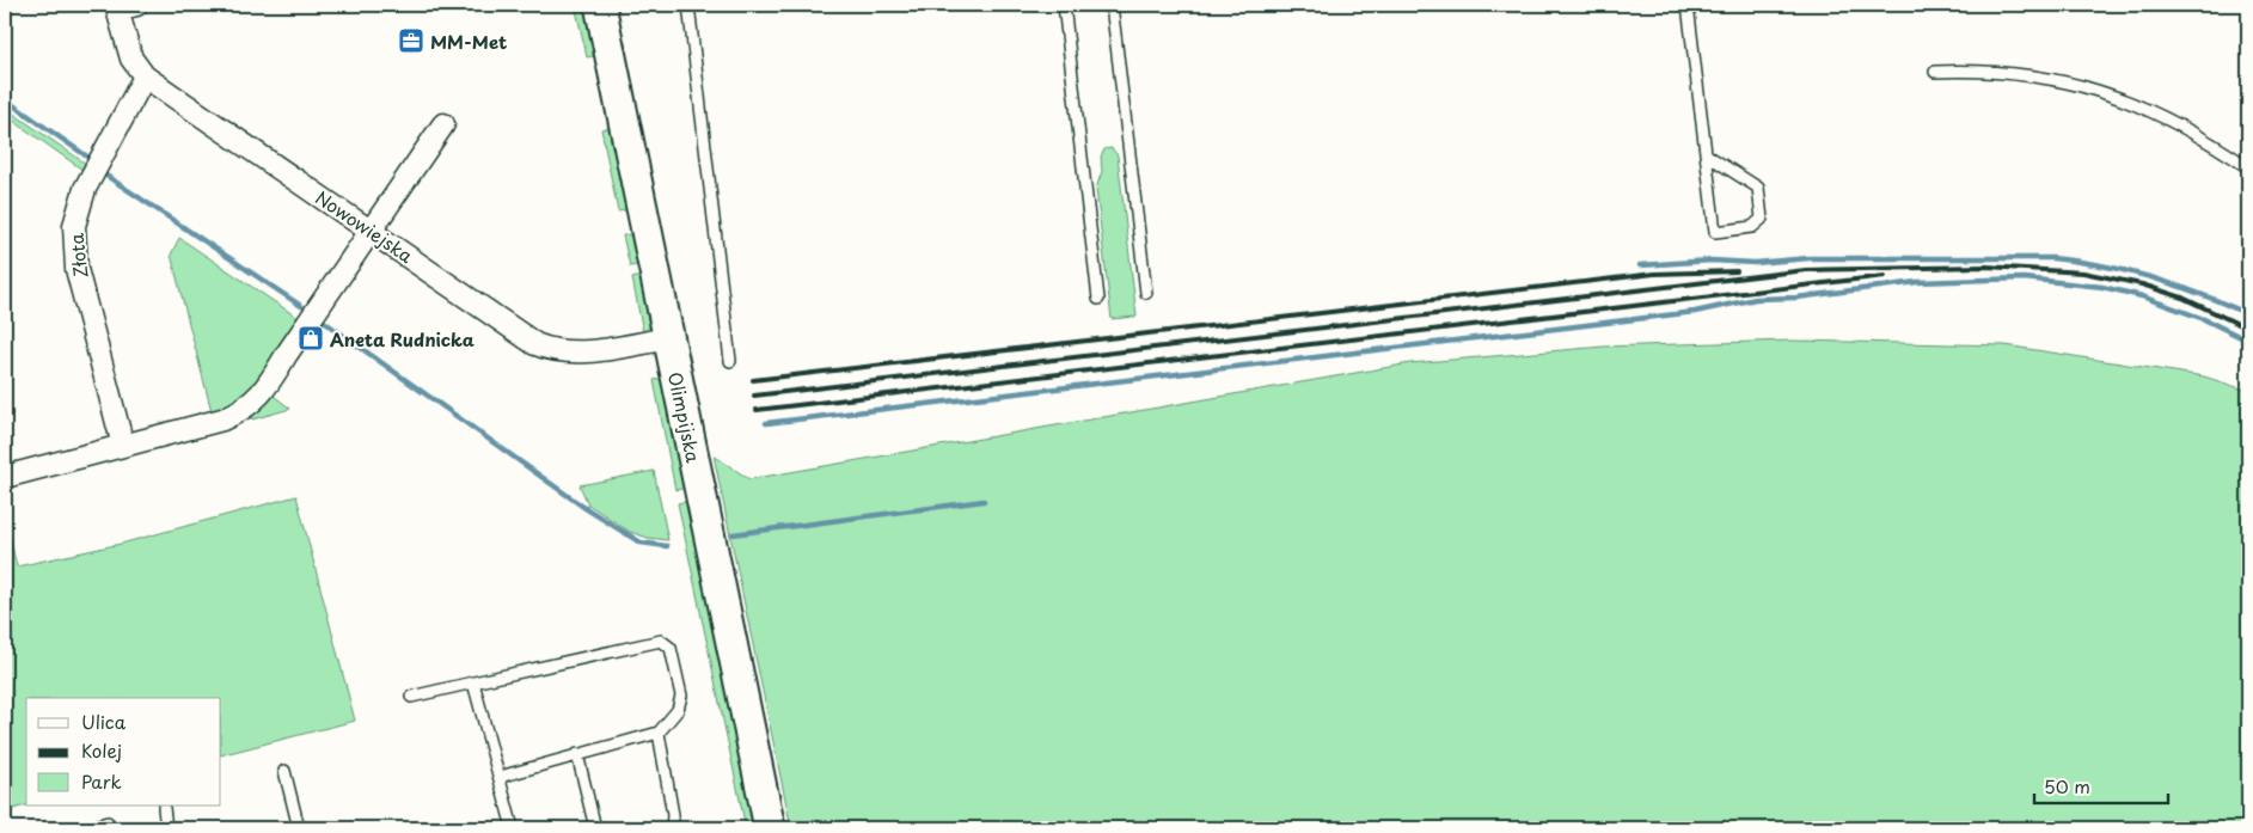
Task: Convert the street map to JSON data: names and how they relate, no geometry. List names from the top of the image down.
{
  "streets": {
    "street": ["Nowowiejska", "Złota", "Olimpijska"]
  },
  "crossings": [
    ["Nowowiejska", "Złota"],
    ["Nowowiejska", "Olimpijska"]
  ],
  "places": {
    "office": ["MM-Met"],
    "shop": ["Aneta Rudnicka"]
  },
  "legend": ["Ulica", "Kolej", "Park"],
  "scale_bar": "50 m"
}
